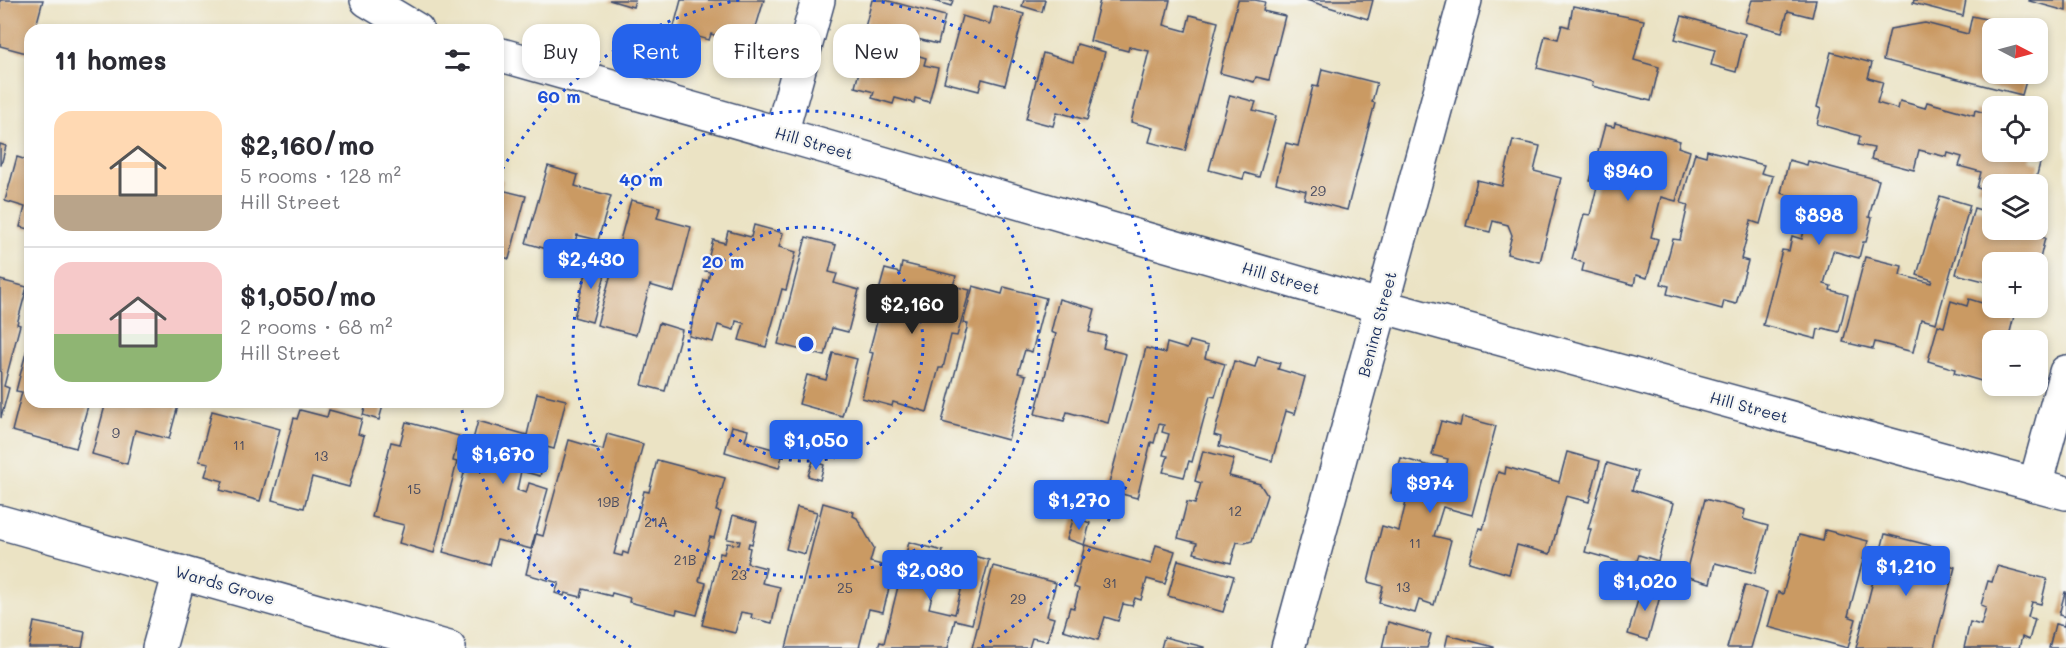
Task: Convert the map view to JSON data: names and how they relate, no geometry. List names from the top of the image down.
{
  "streets": {
    "street": ["Hill Street", "Benina Street", "Wards Grove"]
  },
  "crossings": [
    ["Hill Street", "Benina Street"]
  ],
  "house_numbers": [
    "29",
    "9",
    "11",
    "13",
    "15",
    "19B",
    "12",
    "21A",
    "11",
    "21B",
    "23",
    "31",
    "13",
    "25",
    "29"
  ],
  "north": "right",
  "page": {
    "map_buttons": ["+", "−"],
    "chip": [
      "Buy",
      "Rent",
      "Filters",
      "New"
    ],
    "heading": "11 homes",
    "list": [
      {
        "name": "$2,160/mo",
        "note": "5 rooms · 128 m² · Hill Street"
      },
      {
        "name": "$1,050/mo",
        "note": "2 rooms · 68 m² · Hill Street"
      }
    ],
    "price": [
      "$940",
      "$898",
      "$2,430",
      "$2,160",
      "$1,050",
      "$1,670",
      "$974",
      "$1,270",
      "$1,210",
      "$2,030",
      "$1,020"
    ]
  },
  "rings": ["60 m", "40 m", "20 m"]
}
